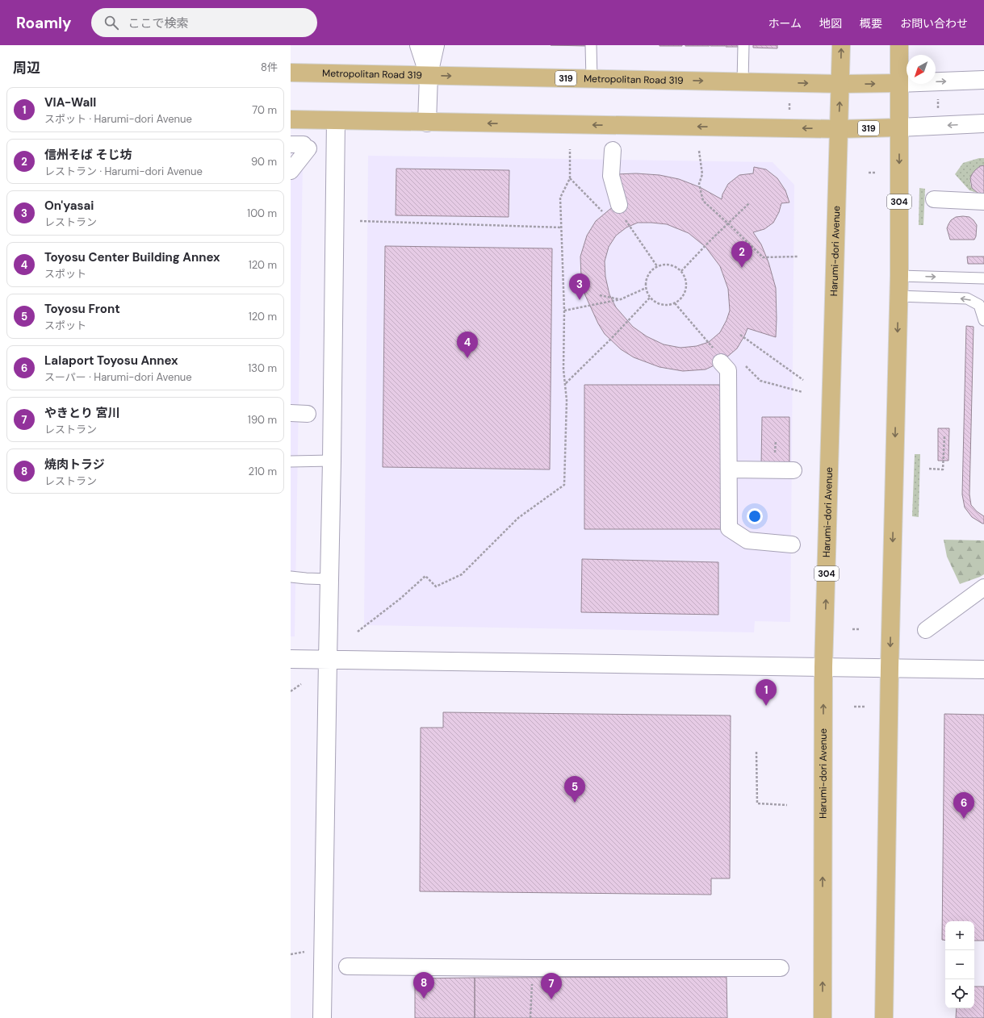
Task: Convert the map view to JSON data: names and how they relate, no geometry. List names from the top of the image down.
{
  "streets": {
    "main road": [
      "Metropolitan Road 319",
      "319",
      "304",
      "Harumi-dori Avenue"
    ]
  },
  "crossings": [
    ["Metropolitan Road 319", "319"],
    ["Metropolitan Road 319", "Harumi-dori Avenue"],
    ["319", "304"],
    ["319", "Harumi-dori Avenue"]
  ],
  "north": "bottom left",
  "page": {
    "header": "Roamly",
    "search": "ここで検索",
    "nav": [
      "ホーム",
      "地図",
      "概要",
      "お問い合わせ"
    ],
    "heading": ["周辺", "8件"],
    "list": [
      {
        "mark": "1",
        "name": "VIA-Wall",
        "note": "スポット · Harumi-dori Avenue",
        "value": "70 m"
      },
      {
        "mark": "2",
        "name": "信州そば そじ坊",
        "note": "レストラン · Harumi-dori Avenue",
        "value": "90 m"
      },
      {
        "mark": "3",
        "name": "On'yasai",
        "note": "レストラン",
        "value": "100 m"
      },
      {
        "mark": "4",
        "name": "Toyosu Center Building Annex",
        "note": "スポット",
        "value": "120 m"
      },
      {
        "mark": "5",
        "name": "Toyosu Front",
        "note": "スポット",
        "value": "120 m"
      },
      {
        "mark": "6",
        "name": "Lalaport Toyosu Annex",
        "note": "スーパー · Harumi-dori Avenue",
        "value": "130 m"
      },
      {
        "mark": "7",
        "name": "やきとり 宮川",
        "note": "レストラン",
        "value": "190 m"
      },
      {
        "mark": "8",
        "name": "焼肉トラジ",
        "note": "レストラン",
        "value": "210 m"
      }
    ],
    "pins": [
      "2",
      "3",
      "4",
      "1",
      "5",
      "6",
      "8",
      "7"
    ],
    "map_buttons": ["+", "−"]
  }
}
